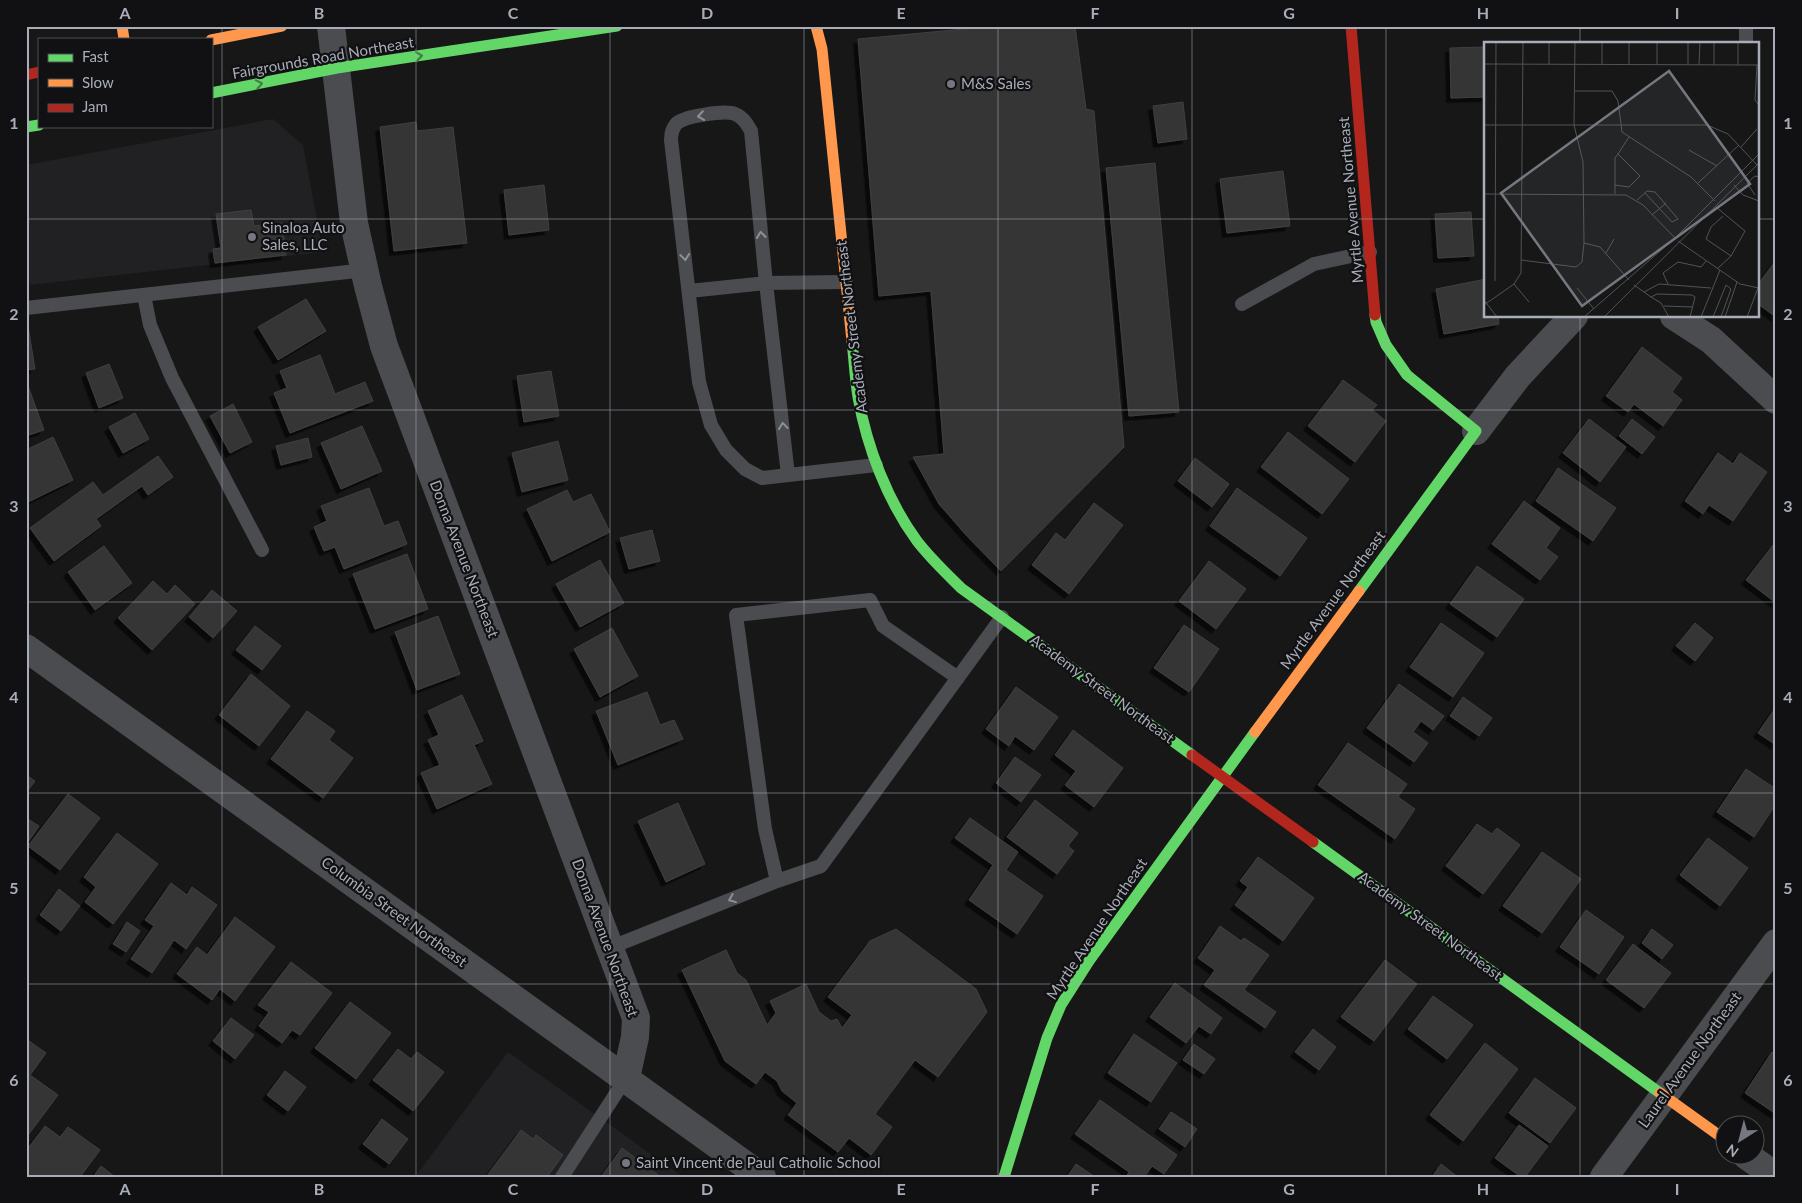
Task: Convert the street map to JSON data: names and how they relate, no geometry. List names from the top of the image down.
{
  "streets": {
    "street": [
      "Fairgrounds Road Northeast",
      "Myrtle Avenue Northeast",
      "Academy Street Northeast",
      "Donna Avenue Northeast",
      "Columbia Street Northeast",
      "Laurel Avenue Northeast"
    ]
  },
  "crossings": [
    ["Fairgrounds Road Northeast", "Donna Avenue Northeast"],
    ["Myrtle Avenue Northeast", "Academy Street Northeast"],
    ["Academy Street Northeast", "Laurel Avenue Northeast"],
    ["Donna Avenue Northeast", "Columbia Street Northeast"]
  ],
  "one_way": ["Fairgrounds Road Northeast"],
  "places": ["M&S Sales", "Sinaloa Auto Sales, LLC", "Saint Vincent de Paul Catholic School"],
  "legend": ["Fast", "Slow", "Jam"],
  "north": "bottom left",
  "grid": {
    "columns": [
      "A",
      "B",
      "C",
      "D",
      "E",
      "F",
      "G",
      "H",
      "I"
    ],
    "rows": [
      "1",
      "2",
      "3",
      "4",
      "5",
      "6"
    ]
  }
}
